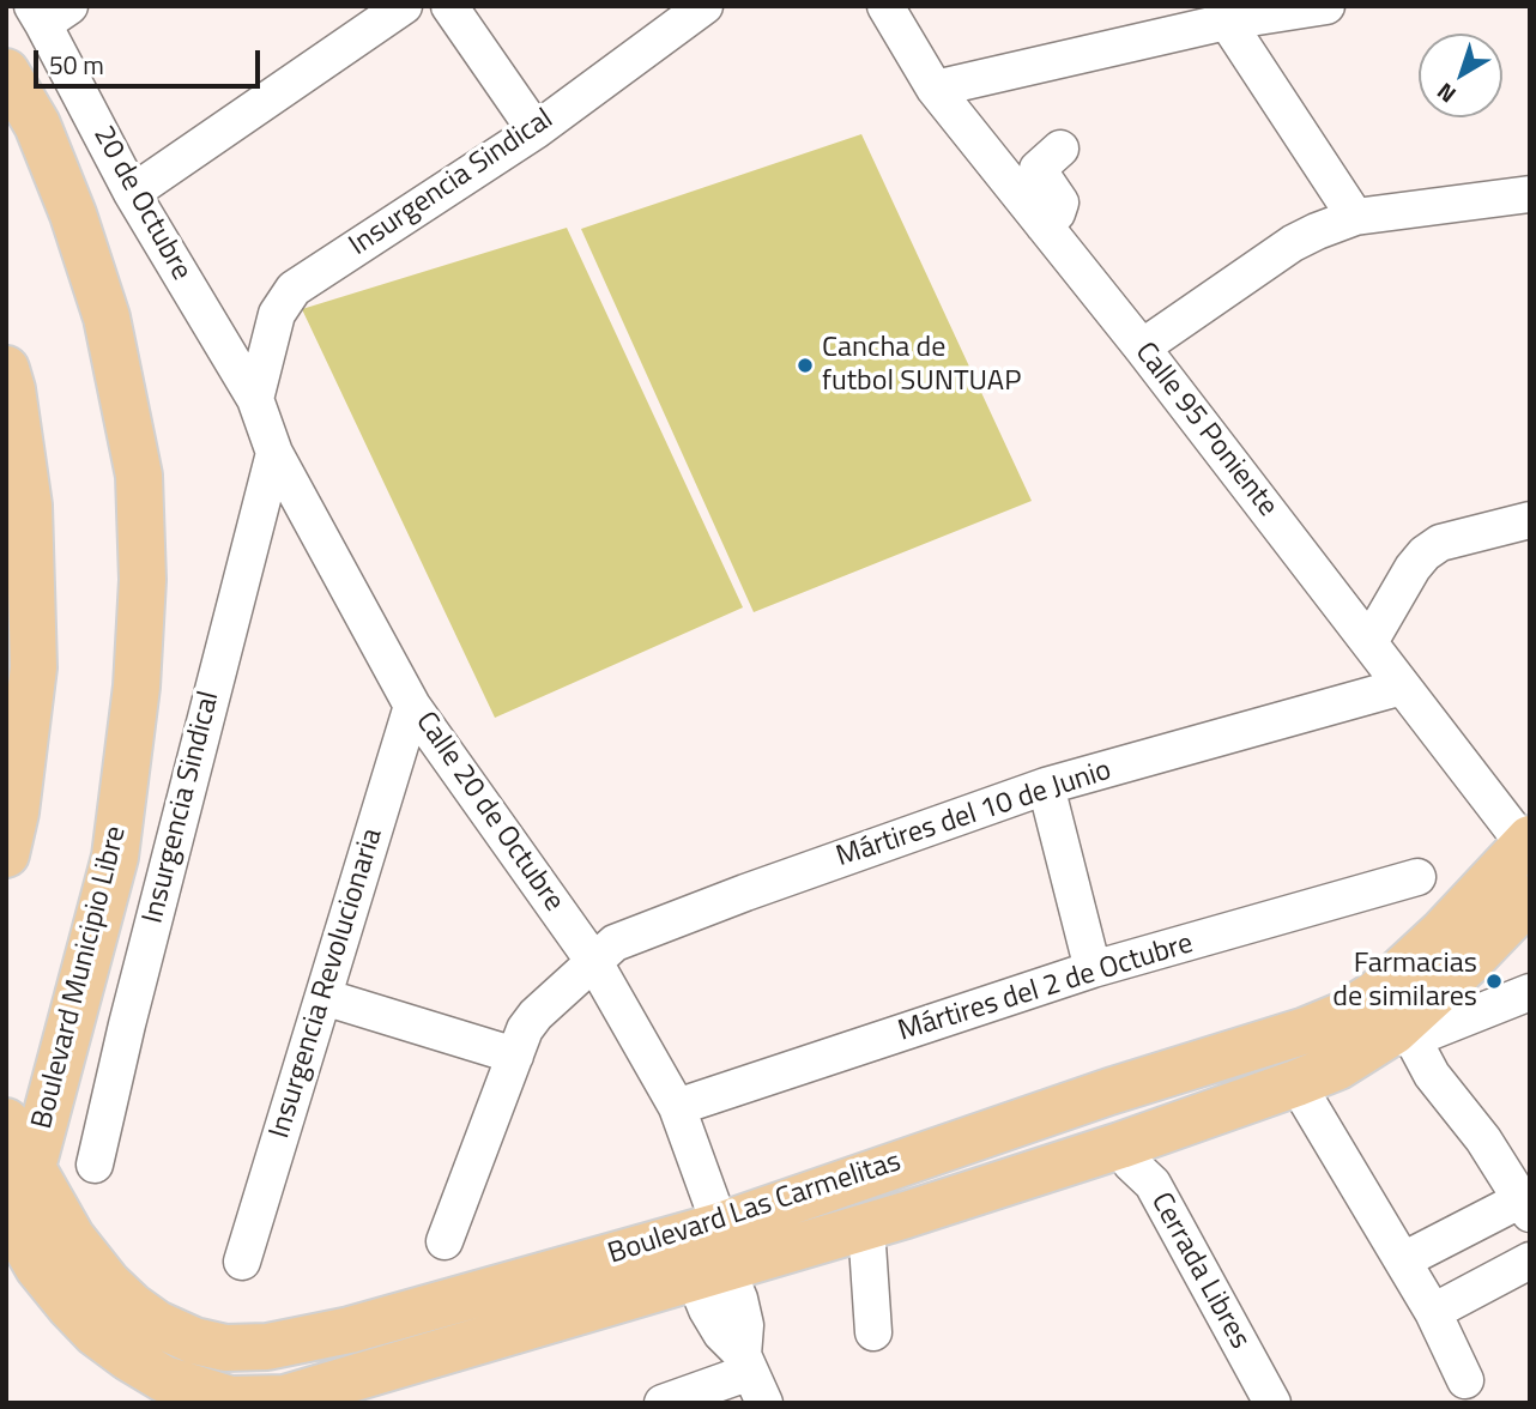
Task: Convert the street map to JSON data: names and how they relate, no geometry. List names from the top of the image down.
{
  "streets": {
    "main road": ["Boulevard Municipio Libre", "Boulevard Las Carmelitas"],
    "street": [
      "Insurgencia Sindical",
      "20 de Octubre",
      "Calle 95 Poniente",
      "Calle 20 de Octubre",
      "Mártires del 10 de Junio",
      "Insurgencia Revolucionaria",
      "Mártires del 2 de Octubre",
      "Cerrada Libres"
    ]
  },
  "crossings": [
    ["Insurgencia Sindical", "20 de Octubre"],
    ["Insurgencia Sindical", "Calle 20 de Octubre"],
    ["20 de Octubre", "Calle 20 de Octubre"],
    ["Calle 95 Poniente", "Mártires del 10 de Junio"],
    ["Calle 95 Poniente", "Boulevard Las Carmelitas"],
    ["Calle 20 de Octubre", "Mártires del 10 de Junio"],
    ["Calle 20 de Octubre", "Insurgencia Revolucionaria"],
    ["Calle 20 de Octubre", "Mártires del 2 de Octubre"],
    ["Calle 20 de Octubre", "Boulevard Las Carmelitas"],
    ["Boulevard Municipio Libre", "Boulevard Las Carmelitas"],
    ["Boulevard Las Carmelitas", "Cerrada Libres"]
  ],
  "places": ["Cancha de futbol SUNTUAP", "Farmacias de similares"],
  "scale_bar": "50 m",
  "north": "bottom left"
}
